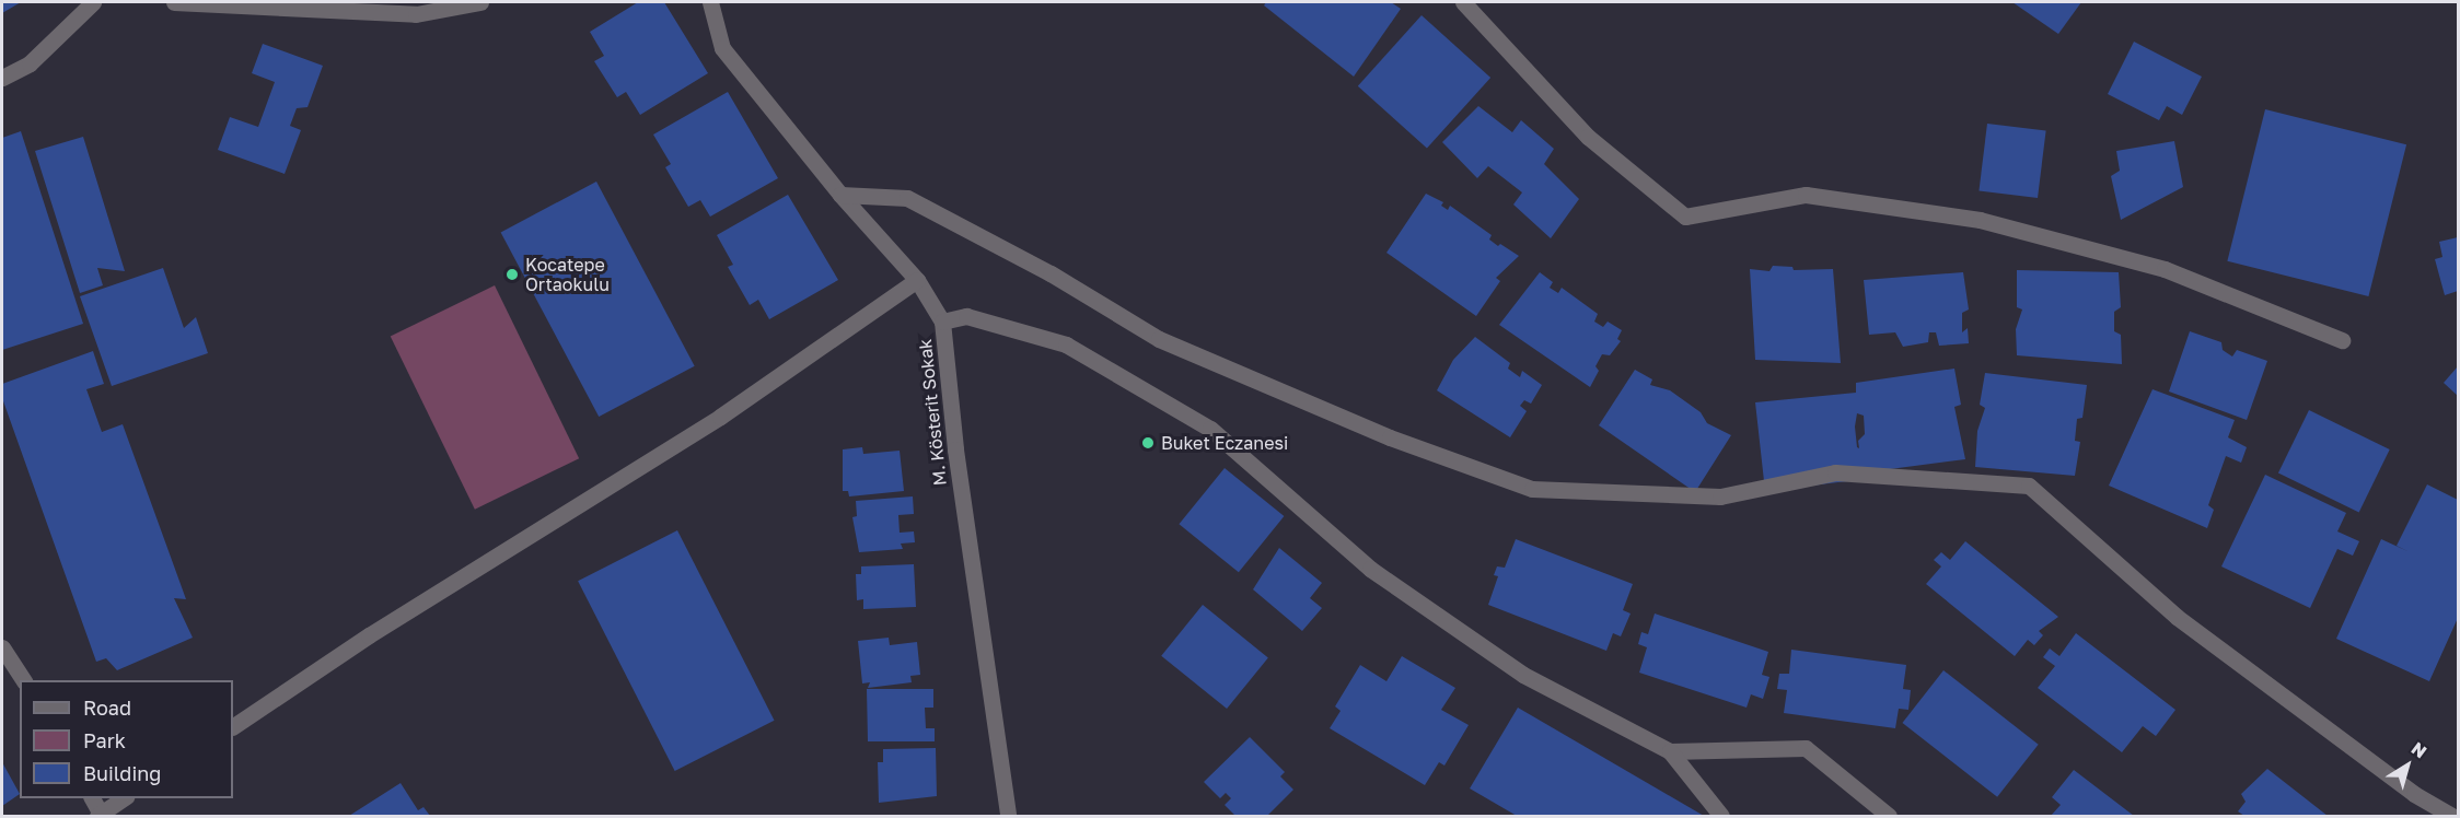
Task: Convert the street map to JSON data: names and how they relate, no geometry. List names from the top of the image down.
{
  "streets": {
    "street": ["M. Kösterit Sokak"]
  },
  "places": ["Kocatepe Ortaokulu", "Buket Eczanesi"],
  "legend": ["Road", "Park", "Building"],
  "north": "top right"
}
